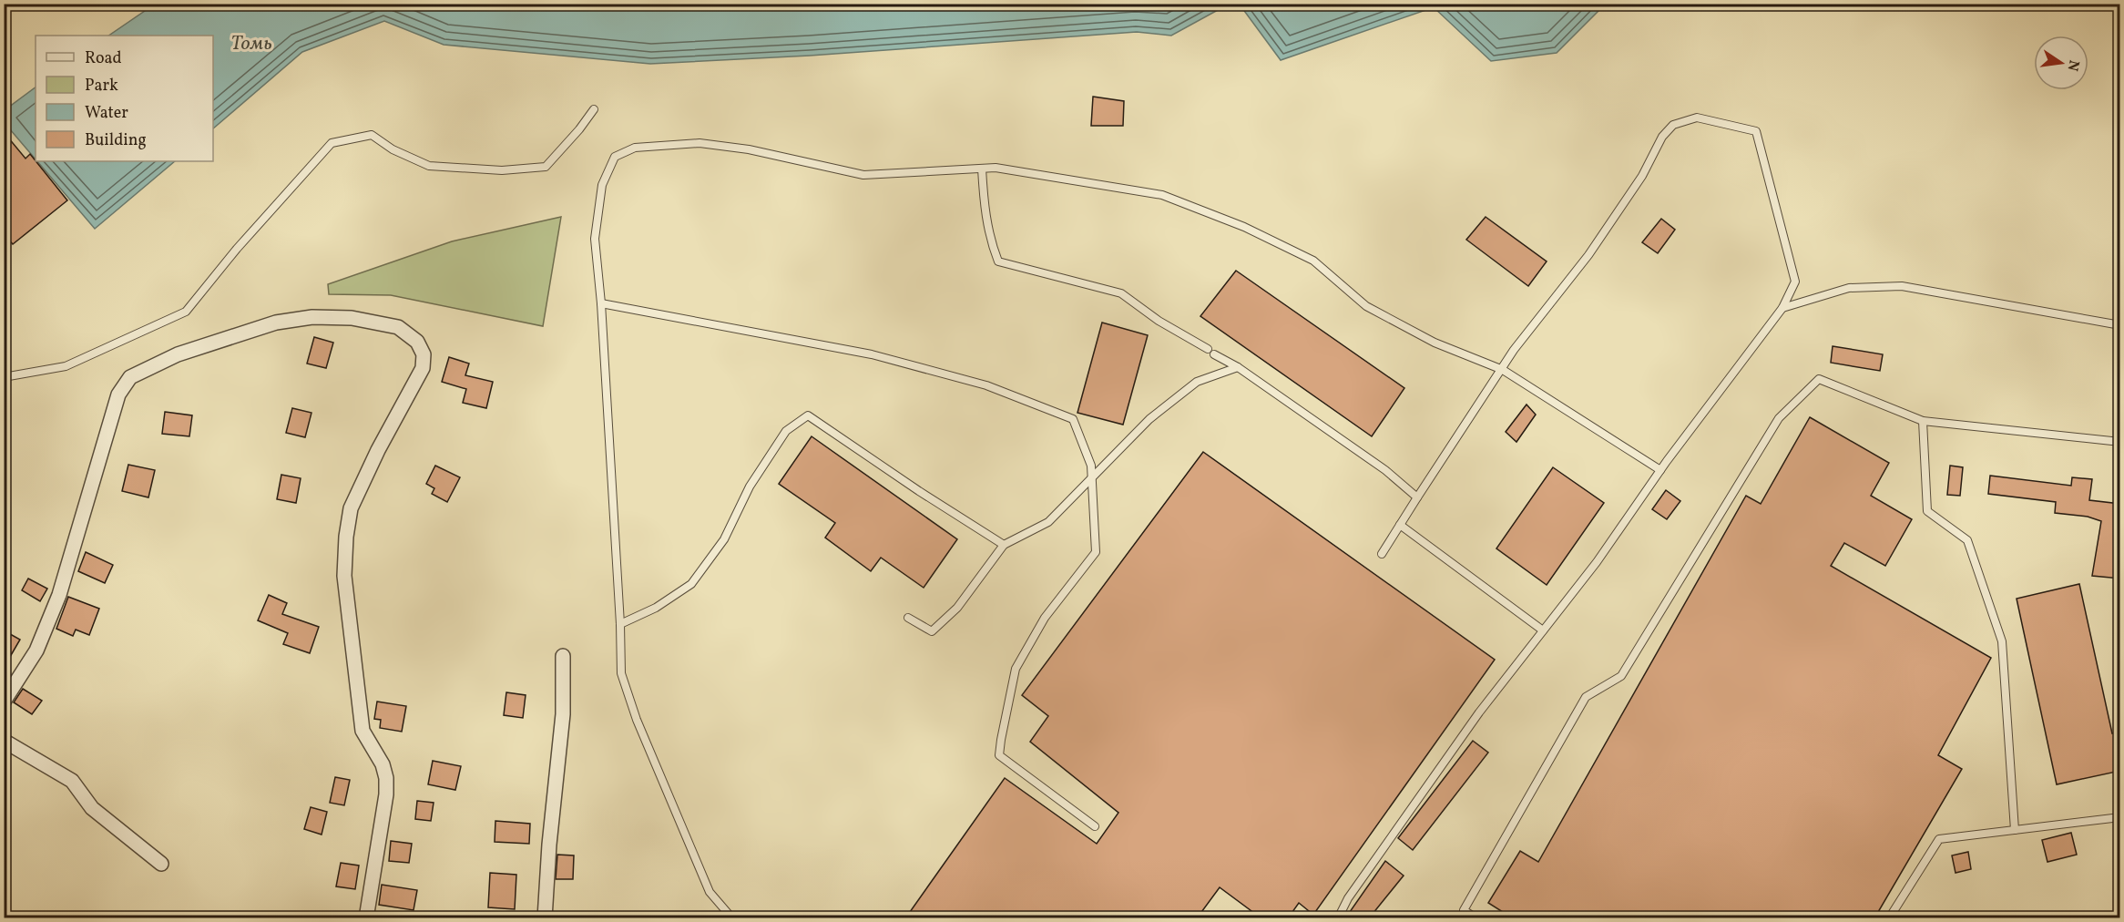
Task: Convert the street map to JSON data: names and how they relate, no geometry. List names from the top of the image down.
{
  "water": ["Томь"],
  "legend": [
    "Road",
    "Park",
    "Water",
    "Building"
  ],
  "north": "right"
}
